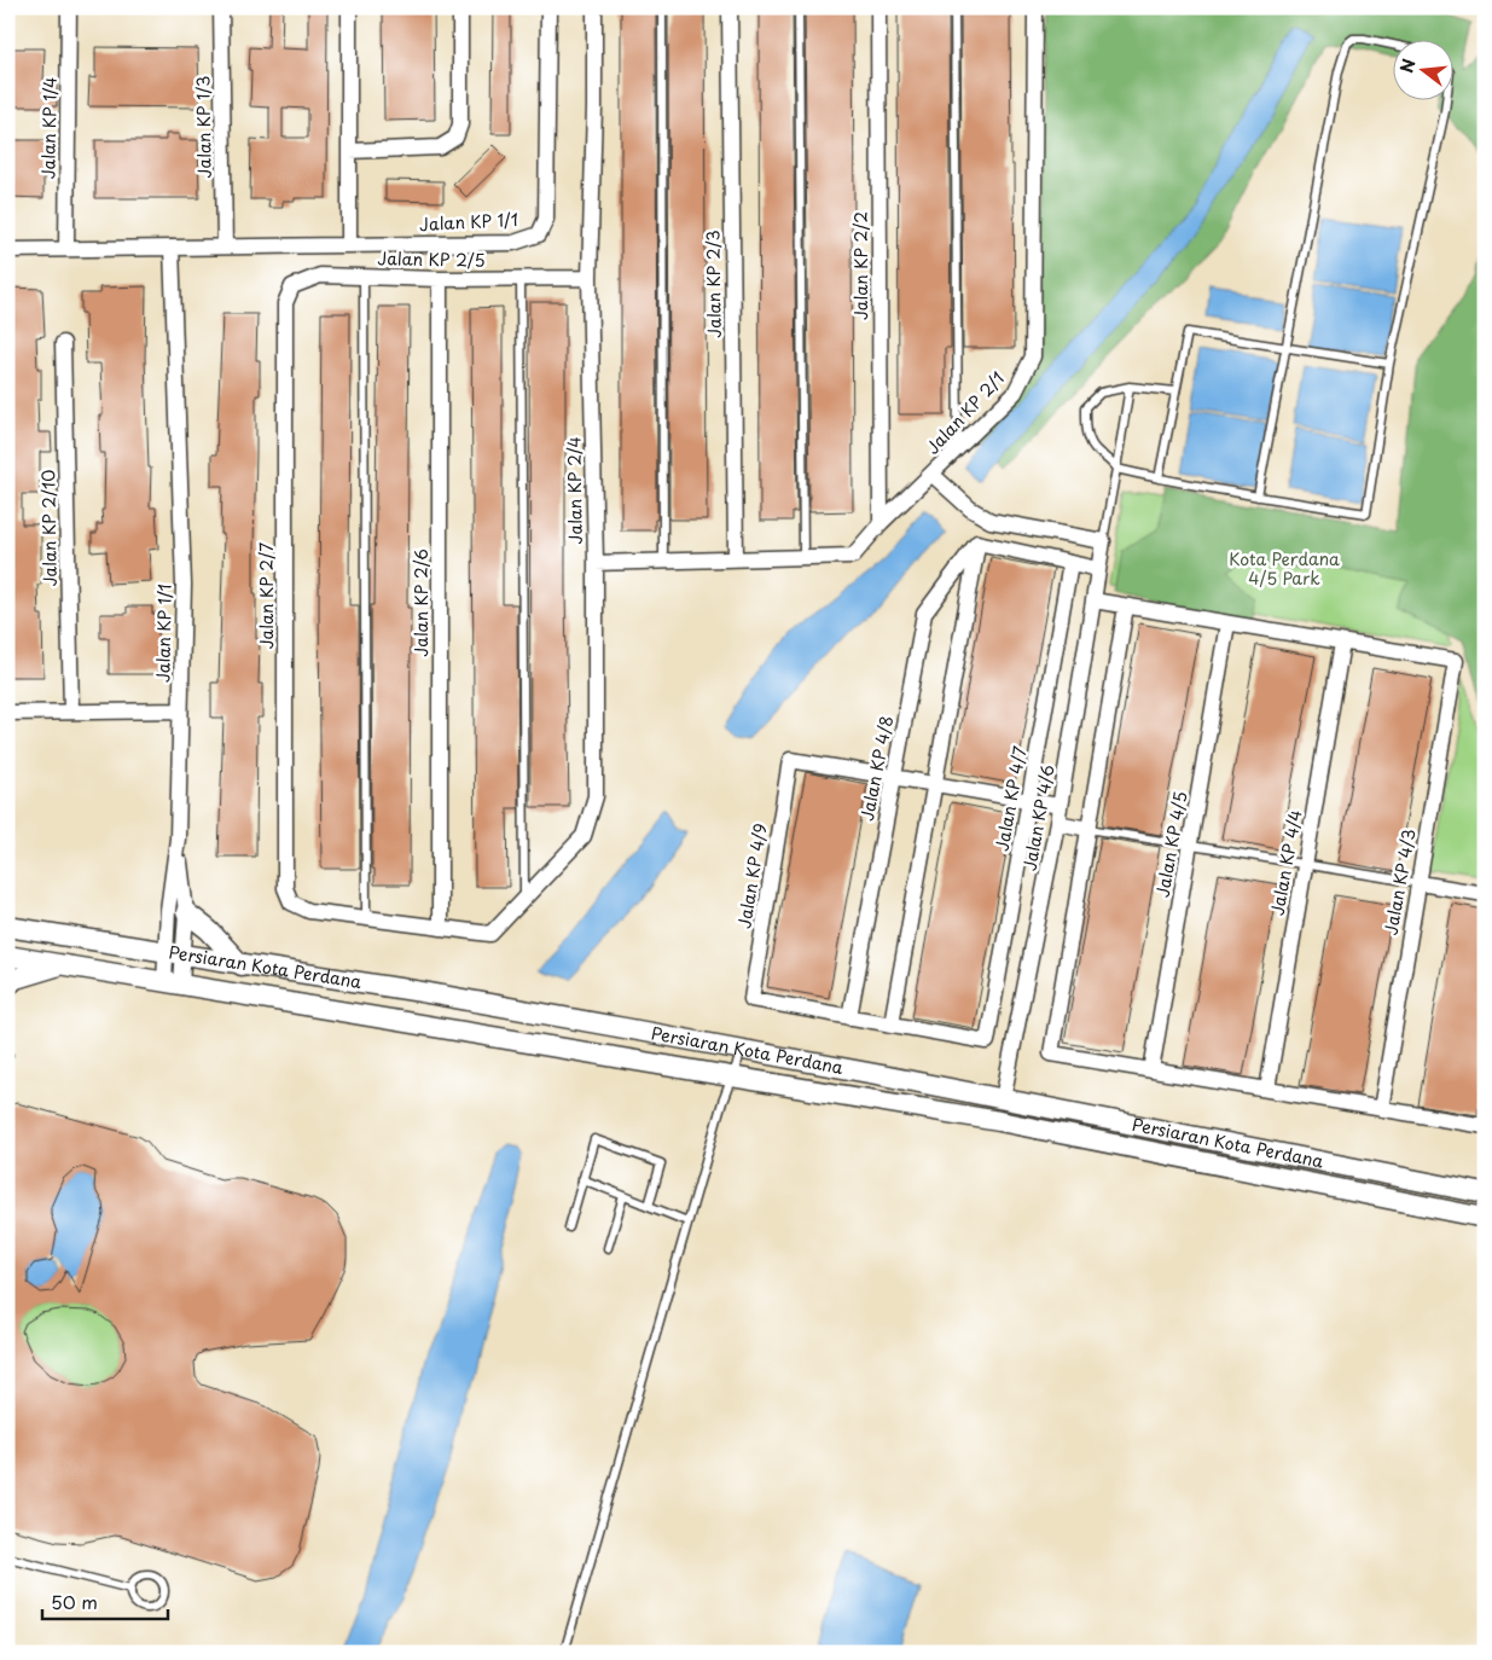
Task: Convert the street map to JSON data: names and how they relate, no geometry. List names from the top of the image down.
{
  "streets": {
    "street": [
      "Jalan KP 1/3",
      "Jalan KP 1/4",
      "Jalan KP 1/1",
      "Jalan KP 2/5",
      "Jalan KP 2/2",
      "Jalan KP 2/3",
      "Jalan KP 2/1",
      "Jalan KP 2/4",
      "Jalan KP 2/10",
      "Jalan KP 2/7",
      "Jalan KP 2/6",
      "Jalan KP 4/8",
      "Jalan KP 4/7",
      "Jalan KP 4/6",
      "Jalan KP 4/5",
      "Jalan KP 4/4",
      "Jalan KP 4/9",
      "Jalan KP 4/3",
      "Persiaran Kota Perdana"
    ]
  },
  "crossings": [
    ["Jalan KP 1/3", "Jalan KP 1/1"],
    ["Jalan KP 1/4", "Jalan KP 1/1"],
    ["Jalan KP 1/1", "Persiaran Kota Perdana"],
    ["Jalan KP 2/5", "Jalan KP 2/4"],
    ["Jalan KP 2/5", "Jalan KP 2/7"],
    ["Jalan KP 2/5", "Jalan KP 2/6"],
    ["Jalan KP 2/2", "Jalan KP 2/1"],
    ["Jalan KP 2/3", "Jalan KP 2/1"],
    ["Jalan KP 2/1", "Jalan KP 2/4"],
    ["Jalan KP 2/4", "Jalan KP 2/6"],
    ["Jalan KP 4/8", "Jalan KP 4/9"],
    ["Jalan KP 4/6", "Persiaran Kota Perdana"],
    ["Jalan KP 4/4", "Jalan KP 4/3"]
  ],
  "parks": ["Kota Perdana 4/5 Park"],
  "scale_bar": "50 m",
  "north": "left"
}
